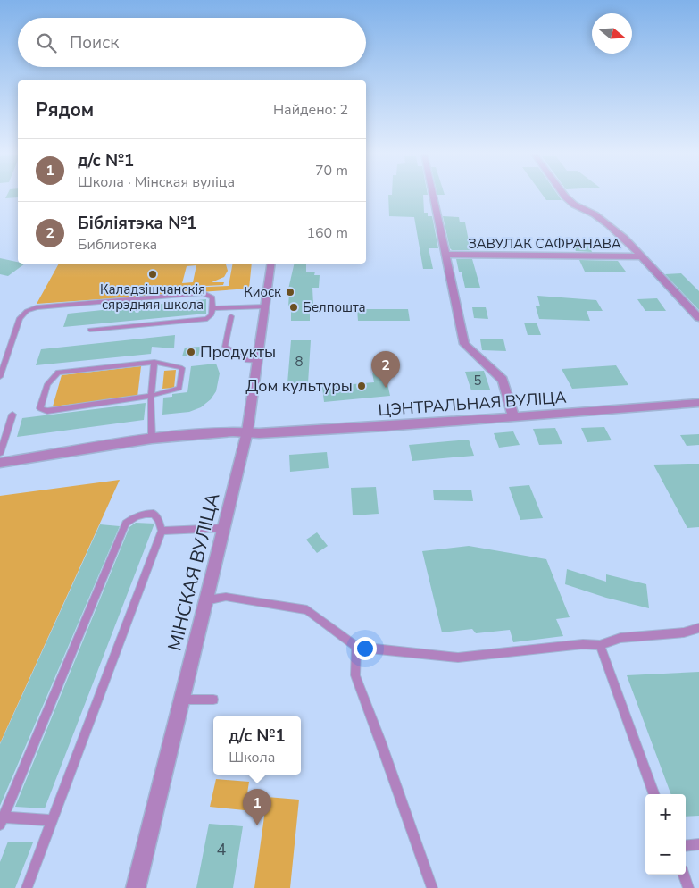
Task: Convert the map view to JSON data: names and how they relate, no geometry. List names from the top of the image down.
{
  "streets": {
    "street": ["ЗАВУЛАК САФРАНАВА", "ЦЭНТРАЛЬНАЯ ВУЛІЦА", "МІНСКАЯ ВУЛІЦА"]
  },
  "crossings": [
    ["ЦЭНТРАЛЬНАЯ ВУЛІЦА", "МІНСКАЯ ВУЛІЦА"]
  ],
  "places": [
    "Каладзішчанскія сярэдняя школа",
    "Киоск",
    "Белпошта",
    "Продукты",
    "Дом культуры"
  ],
  "house_numbers": ["8", "5", "4"],
  "north": "right",
  "page": {
    "search": "Поиск",
    "heading": ["Рядом", "Найдено: 2"],
    "list": [
      {
        "mark": "1",
        "name": "д/с №1",
        "note": "Школа · Мінская вуліца",
        "value": "70 m"
      },
      {
        "mark": "2",
        "name": "Бібліятэка №1",
        "note": "Библиотека",
        "value": "160 m"
      }
    ],
    "pins": ["2", "1"],
    "popup": ["д/с №1", "Школа"],
    "map_buttons": ["+", "−"]
  }
}
